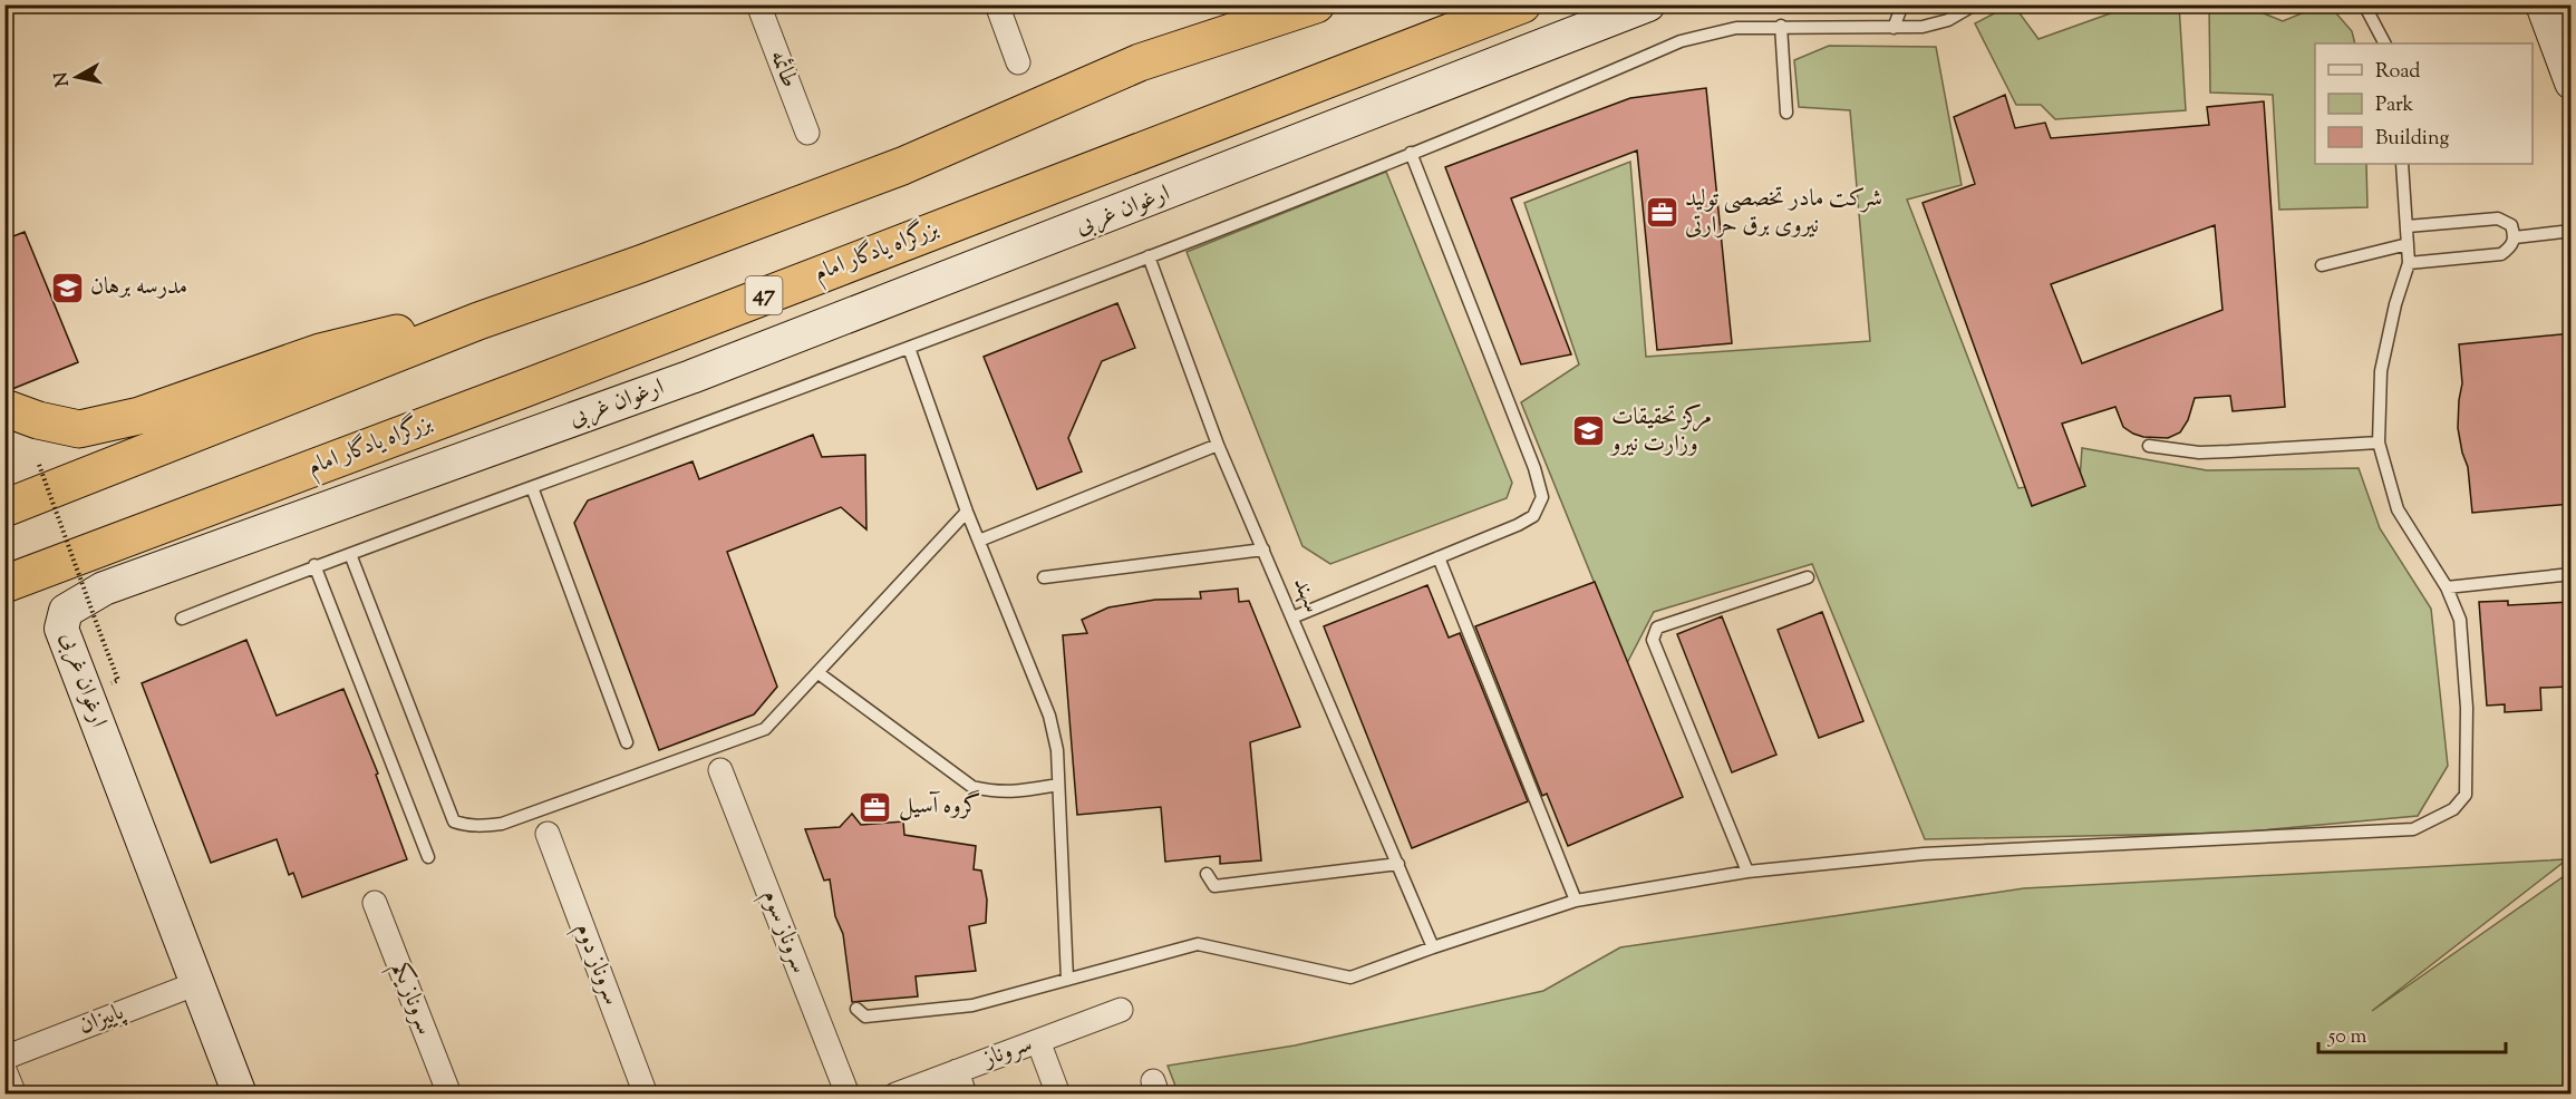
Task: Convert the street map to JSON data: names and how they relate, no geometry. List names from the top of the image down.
{
  "streets": {
    "highway": ["بزرگراه یادگار امام", "47"],
    "street": [
      "طائمه",
      "ارغوان غربی",
      "سروناز سوم",
      "سروناز دوم",
      "سروناز یکم",
      "پاییزان",
      "سروناز"
    ],
    "lane": ["سهند"]
  },
  "crossings": [
    ["ارغوان غربی", "پاییزان"]
  ],
  "places": {
    "office": ["شرکت مادر تخصصی تولید نیروی برق حرارتی", "گروه آسیل"],
    "school or university": ["مدرسه برهان", "مرکز تحقیقات وزارت نیرو"]
  },
  "legend": ["Road", "Park", "Building"],
  "scale_bar": "50 m",
  "north": "left"
}
